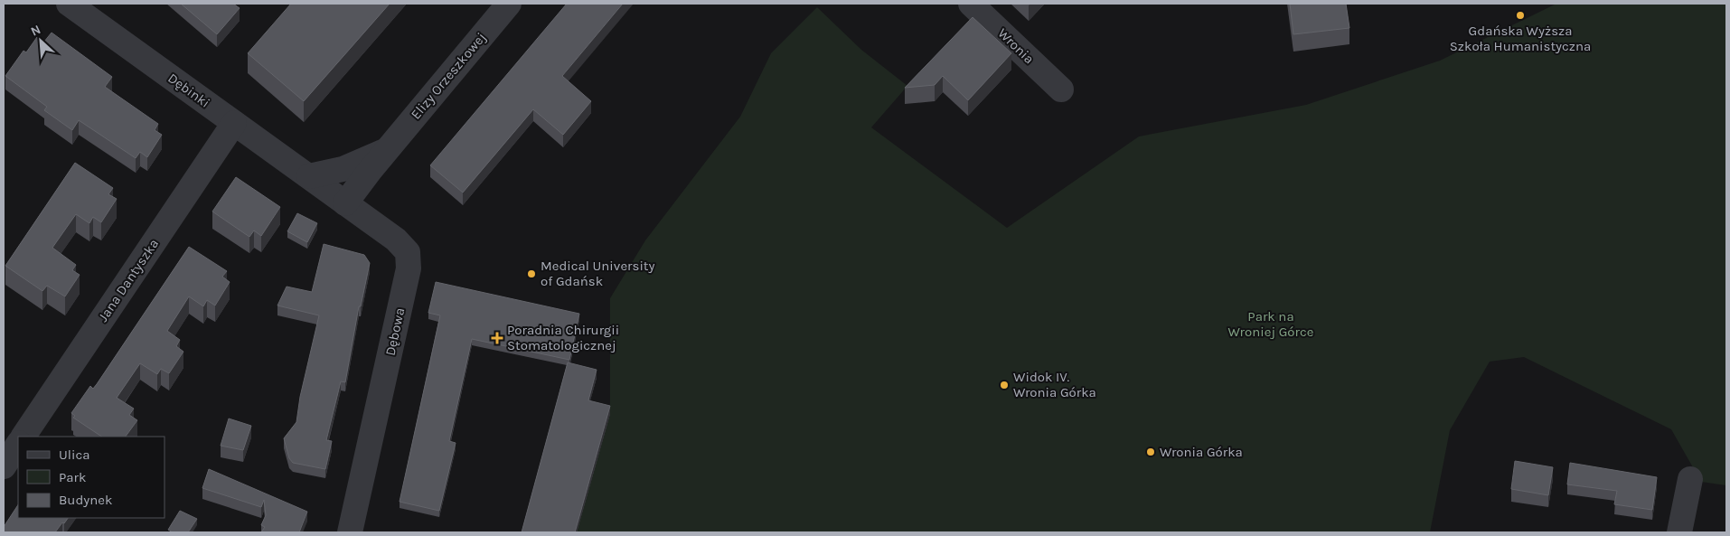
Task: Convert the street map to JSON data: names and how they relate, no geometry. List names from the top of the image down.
{
  "streets": {
    "street": [
      "Wronia",
      "Elizy Orzeszkowej",
      "Dębinki",
      "Jana Dantyszka",
      "Dębowa"
    ]
  },
  "crossings": [
    ["Elizy Orzeszkowej", "Dębinki"],
    ["Elizy Orzeszkowej", "Dębowa"],
    ["Dębinki", "Jana Dantyszka"],
    ["Dębinki", "Dębowa"]
  ],
  "parks": ["Park na Wroniej Górce"],
  "places": {
    "other": [
      "Gdańska Wyższa Szkoła Humanistyczna",
      "Medical University of Gdańsk",
      "Widok IV. Wronia Górka",
      "Wronia Górka"
    ],
    "health": ["Poradnia Chirurgii Stomatologicznej"]
  },
  "legend": ["Ulica", "Park", "Budynek"],
  "north": "top left"
}
